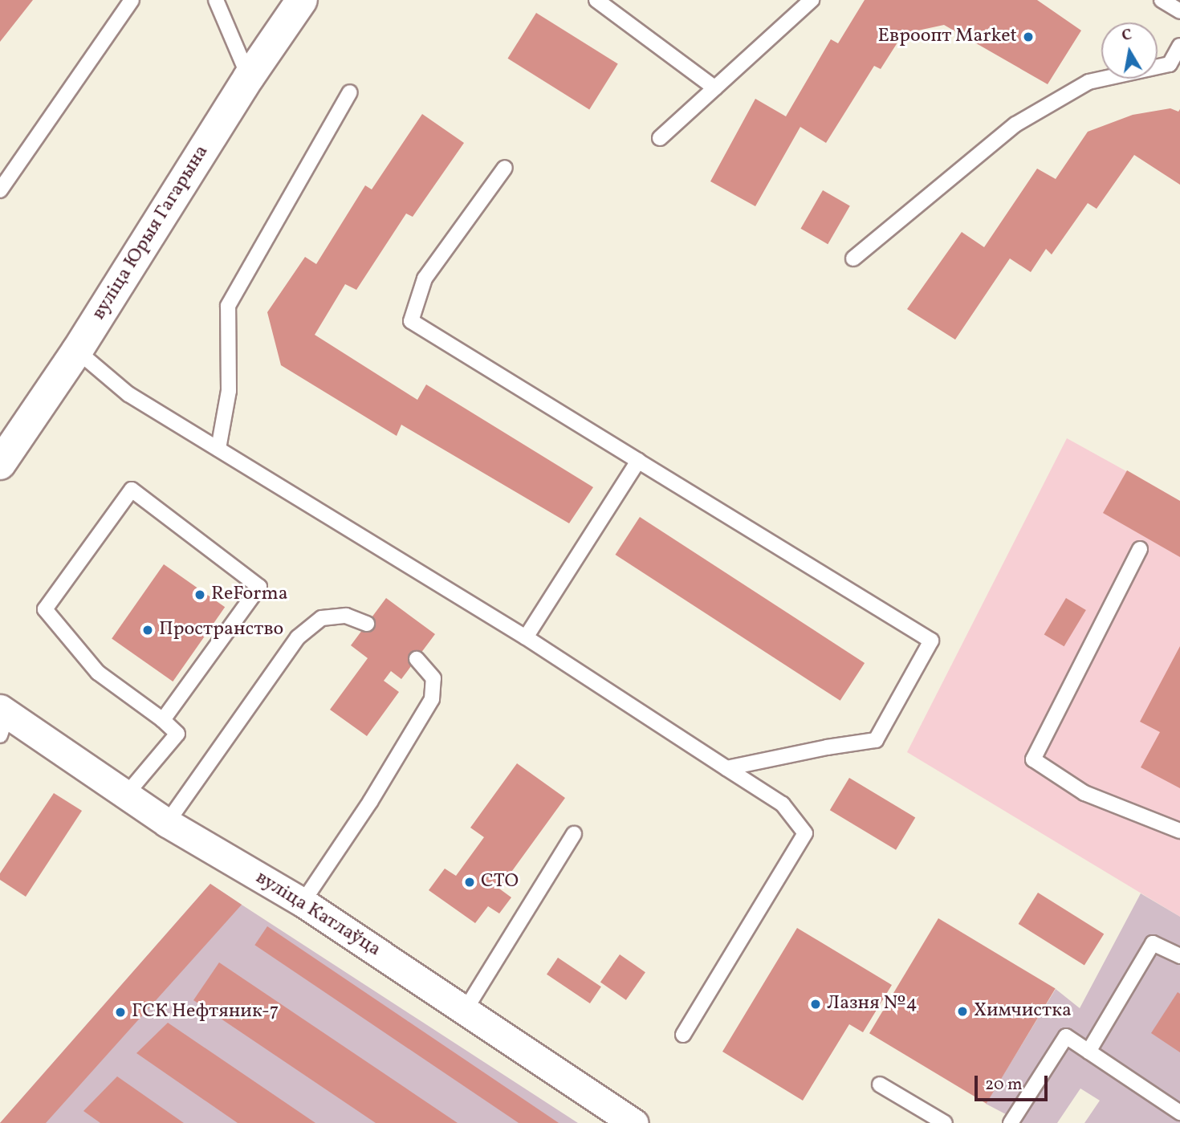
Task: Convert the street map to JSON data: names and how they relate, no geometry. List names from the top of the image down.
{
  "streets": {
    "main road": ["вуліца Юрыя Гагарына"],
    "street": ["вуліца Катлаўца"]
  },
  "places": [
    "Евроопт Market",
    "ReForma",
    "Пространство",
    "СТО",
    "Лазня №4",
    "Химчистка",
    "ГСК Нефтяник-7"
  ],
  "scale_bar": "20 m",
  "north": "top"
}
